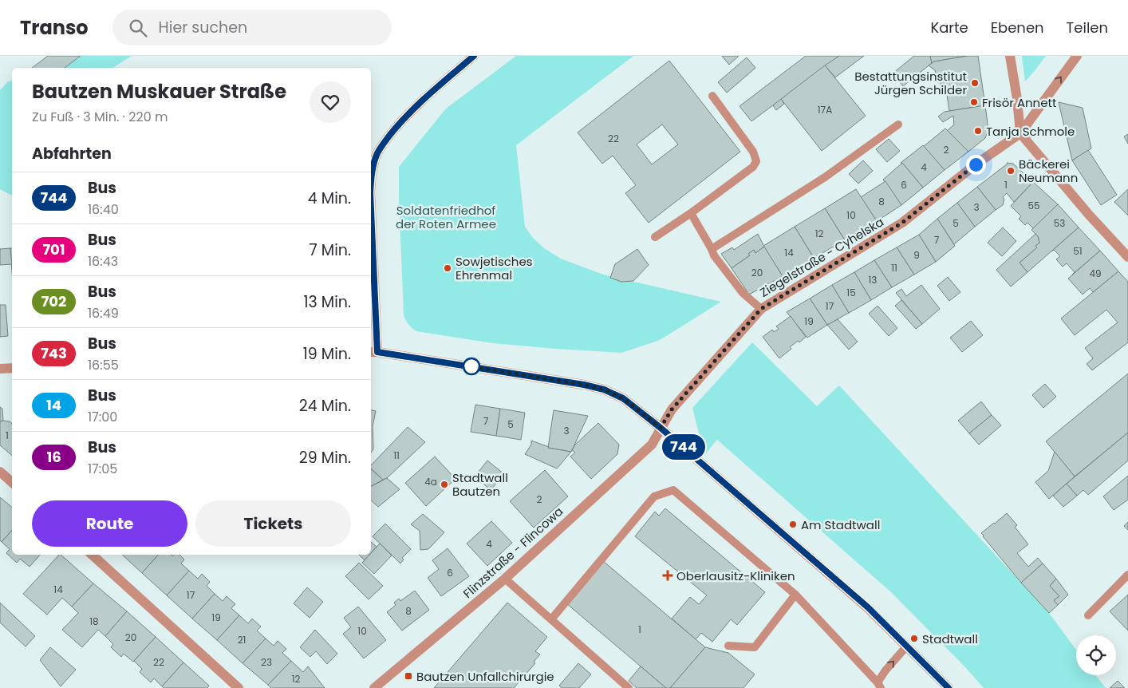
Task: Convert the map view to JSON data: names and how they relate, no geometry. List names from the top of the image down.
{
  "streets": {
    "street": ["Ziegelstraße - Cyhelska", "Flinzstraße - Flincowa"]
  },
  "crossings": [
    ["Ziegelstraße - Cyhelska", "Flinzstraße - Flincowa"]
  ],
  "parks": ["Soldatenfriedhof der Roten Armee"],
  "places": {
    "other": [
      "Bestattungsinstitut Jürgen Schilder",
      "Frisör Annett",
      "Tanja Schmole",
      "Bäckerei Neumann",
      "Sowjetisches Ehrenmal",
      "Stadtwall Bautzen",
      "Am Stadtwall",
      "Stadtwall"
    ],
    "health": ["Oberlausitz-Kliniken"],
    "transit": ["Bautzen Unfallchirurgie"]
  },
  "lines": ["bus line 744"],
  "house_numbers": [
    "17A",
    "22",
    "2",
    "4",
    "6",
    "1",
    "8",
    "55",
    "3",
    "10",
    "5",
    "53",
    "12",
    "7",
    "51",
    "14",
    "9",
    "11",
    "20",
    "49",
    "13",
    "15",
    "17",
    "19",
    "7",
    "5",
    "3",
    "1",
    "11",
    "4a",
    "2",
    "4",
    "6",
    "14",
    "17",
    "8",
    "19",
    "18",
    "1",
    "10",
    "20",
    "21",
    "22",
    "23",
    "12"
  ],
  "page": {
    "header": "Transo",
    "search": "Hier suchen",
    "nav": ["Karte", "Ebenen", "Teilen"],
    "on_map": "744",
    "heading": [
      ["Bautzen Muskauer Straße", "Zu Fuß · 3 Min. · 220 m"],
      "Abfahrten"
    ],
    "list": [
      {
        "mark": "744",
        "name": "Bus",
        "note": "16:40",
        "value": "4 Min."
      },
      {
        "mark": "701",
        "name": "Bus",
        "note": "16:43",
        "value": "7 Min."
      },
      {
        "mark": "702",
        "name": "Bus",
        "note": "16:49",
        "value": "13 Min."
      },
      {
        "mark": "743",
        "name": "Bus",
        "note": "16:55",
        "value": "19 Min."
      },
      {
        "mark": "14",
        "name": "Bus",
        "note": "17:00",
        "value": "24 Min."
      },
      {
        "mark": "16",
        "name": "Bus",
        "note": "17:05",
        "value": "29 Min."
      }
    ],
    "buttons": ["Route", "Tickets"]
  }
}
